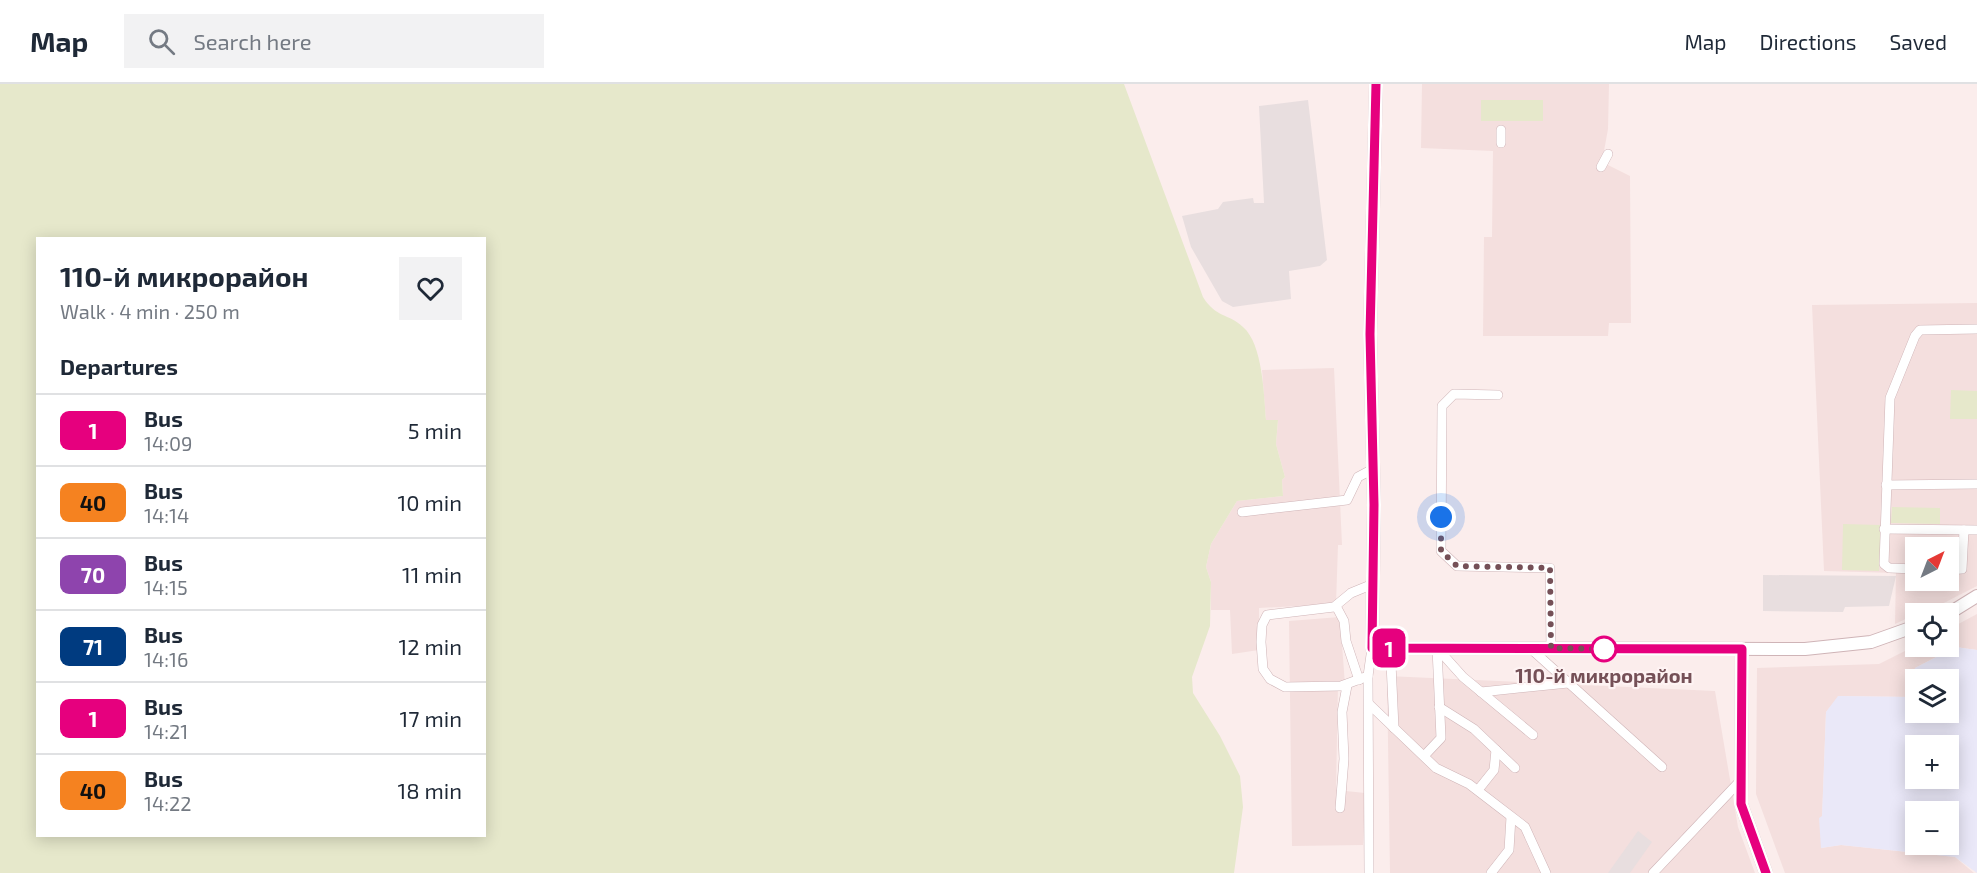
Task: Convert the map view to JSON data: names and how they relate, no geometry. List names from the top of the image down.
{
  "places": ["110-й микрорайон"],
  "lines": ["bus line 1"],
  "north": "top right",
  "page": {
    "header": "Map",
    "search": "Search here",
    "nav": ["Map", "Directions", "Saved"],
    "on_map": "1",
    "heading": [
      ["110-й микрорайон", "Walk · 4 min · 250 m"],
      "Departures"
    ],
    "list": [
      {
        "mark": "1",
        "name": "Bus",
        "note": "14:09",
        "value": "5 min"
      },
      {
        "mark": "40",
        "name": "Bus",
        "note": "14:14",
        "value": "10 min"
      },
      {
        "mark": "70",
        "name": "Bus",
        "note": "14:15",
        "value": "11 min"
      },
      {
        "mark": "71",
        "name": "Bus",
        "note": "14:16",
        "value": "12 min"
      },
      {
        "mark": "1",
        "name": "Bus",
        "note": "14:21",
        "value": "17 min"
      },
      {
        "mark": "40",
        "name": "Bus",
        "note": "14:22",
        "value": "18 min"
      }
    ],
    "map_buttons": ["+", "−"]
  }
}
